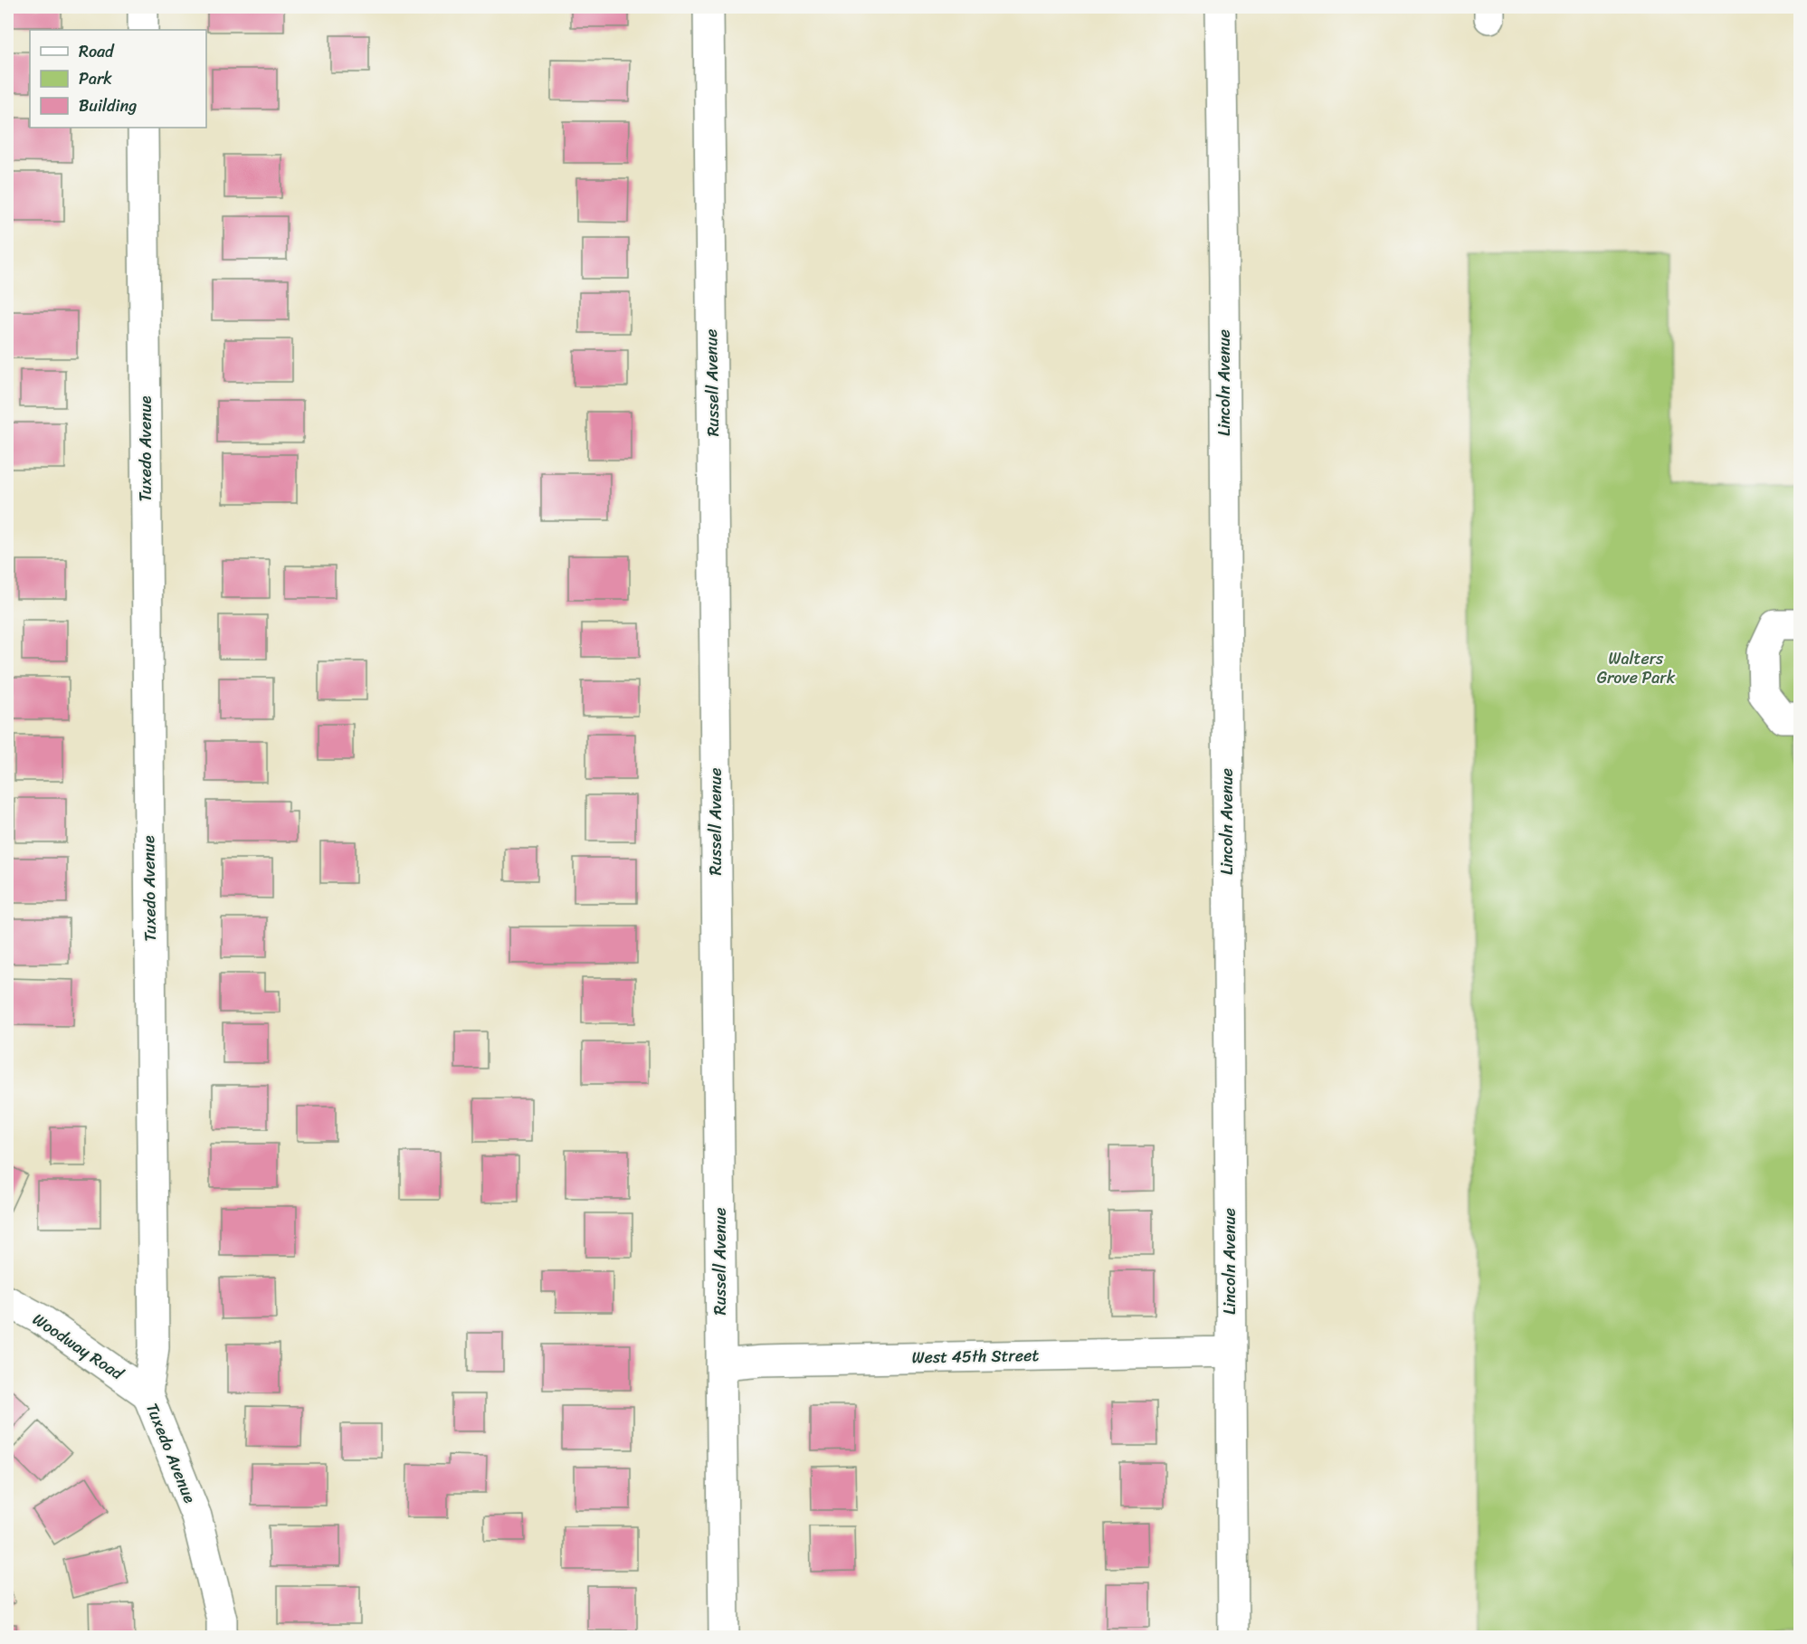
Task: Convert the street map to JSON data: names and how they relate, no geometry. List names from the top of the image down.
{
  "streets": {
    "street": [
      "Russell Avenue",
      "Lincoln Avenue",
      "Tuxedo Avenue",
      "Woodway Road",
      "West 45th Street"
    ]
  },
  "crossings": [
    ["Russell Avenue", "West 45th Street"],
    ["Lincoln Avenue", "West 45th Street"],
    ["Tuxedo Avenue", "Woodway Road"]
  ],
  "parks": ["Walters Grove Park"],
  "legend": ["Road", "Park", "Building"]
}
